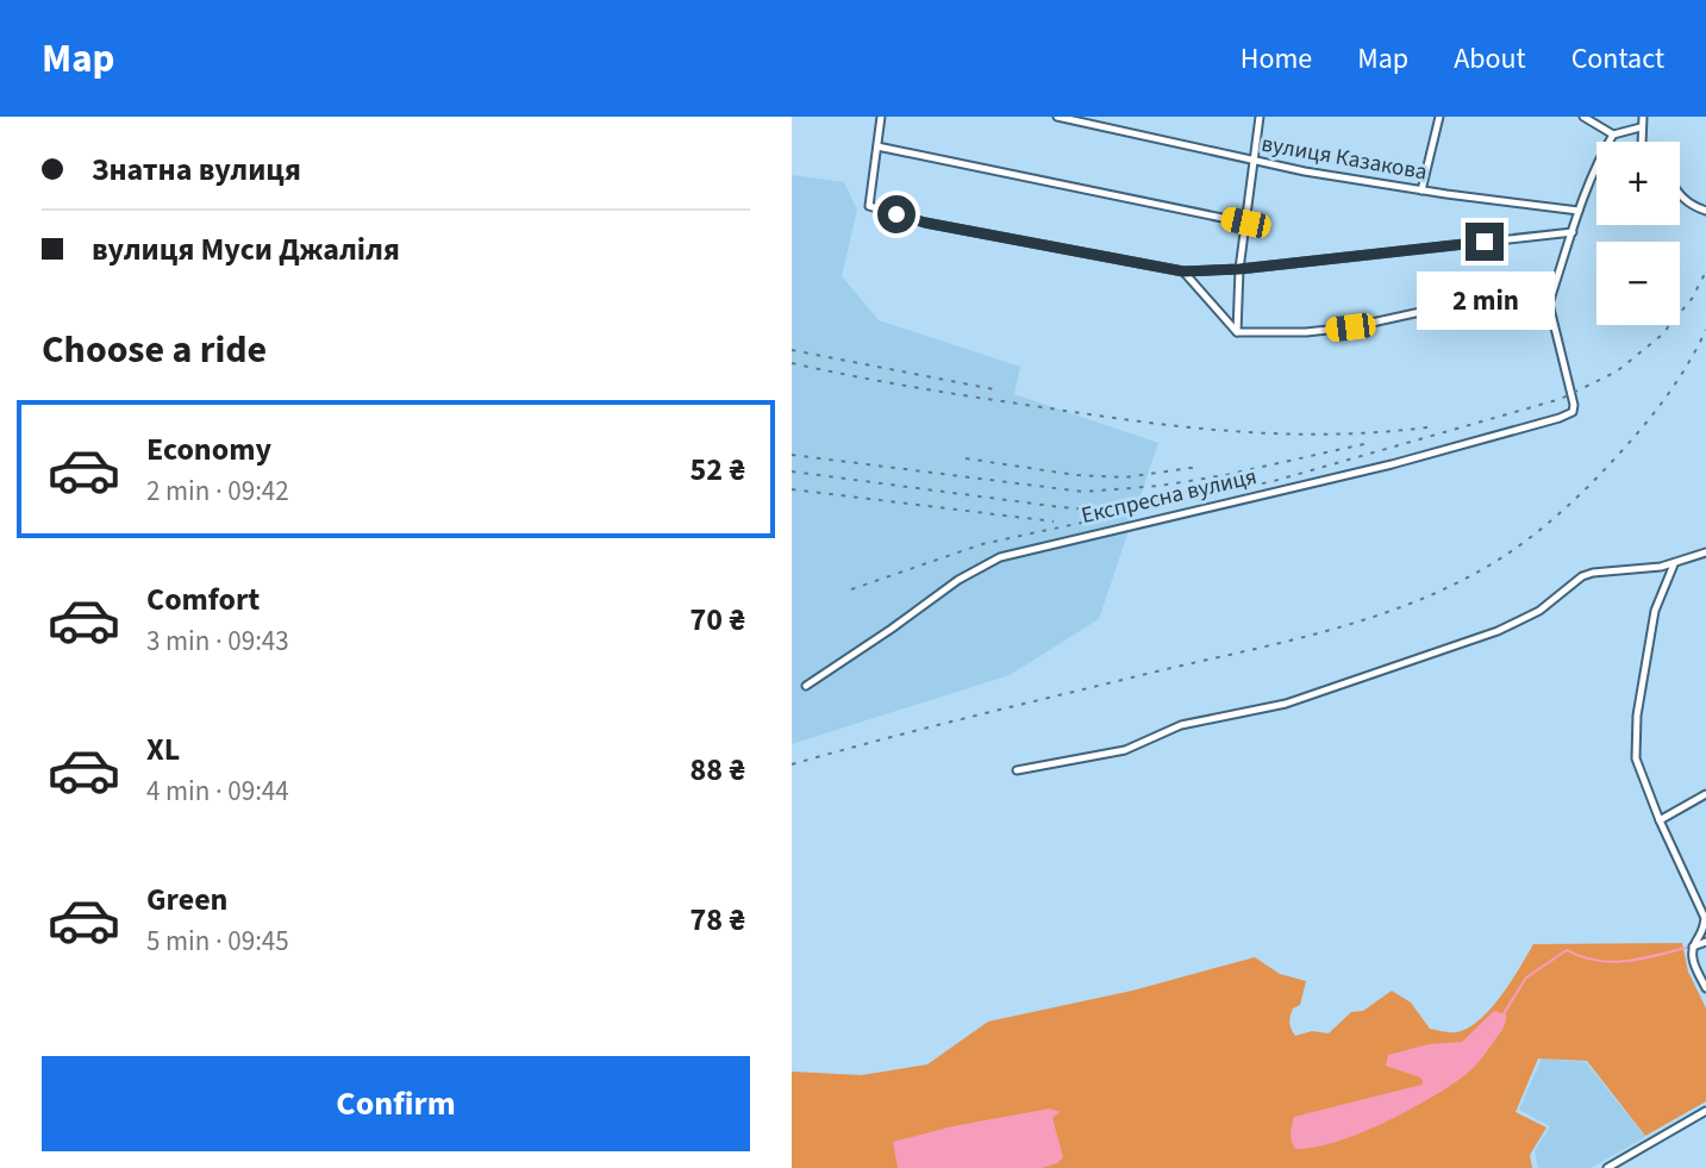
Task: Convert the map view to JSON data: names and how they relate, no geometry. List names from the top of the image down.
{
  "streets": {
    "street": ["вулиця Казакова", "Експресна вулиця"]
  },
  "page": {
    "header": "Map",
    "nav": [
      "Home",
      "Map",
      "About",
      "Contact"
    ],
    "banner": ["Знатна вулиця", "вулиця Муси Джаліля"],
    "map_buttons": ["+", "−"],
    "bubble": "2 min",
    "heading": "Choose a ride",
    "list": [
      {
        "name": "Economy",
        "note": "2 min · 09:42",
        "value": "52 ₴"
      },
      {
        "name": "Comfort",
        "note": "3 min · 09:43",
        "value": "70 ₴"
      },
      {
        "name": "XL",
        "note": "4 min · 09:44",
        "value": "88 ₴"
      },
      {
        "name": "Green",
        "note": "5 min · 09:45",
        "value": "78 ₴"
      }
    ],
    "buttons": "Confirm"
  }
}
